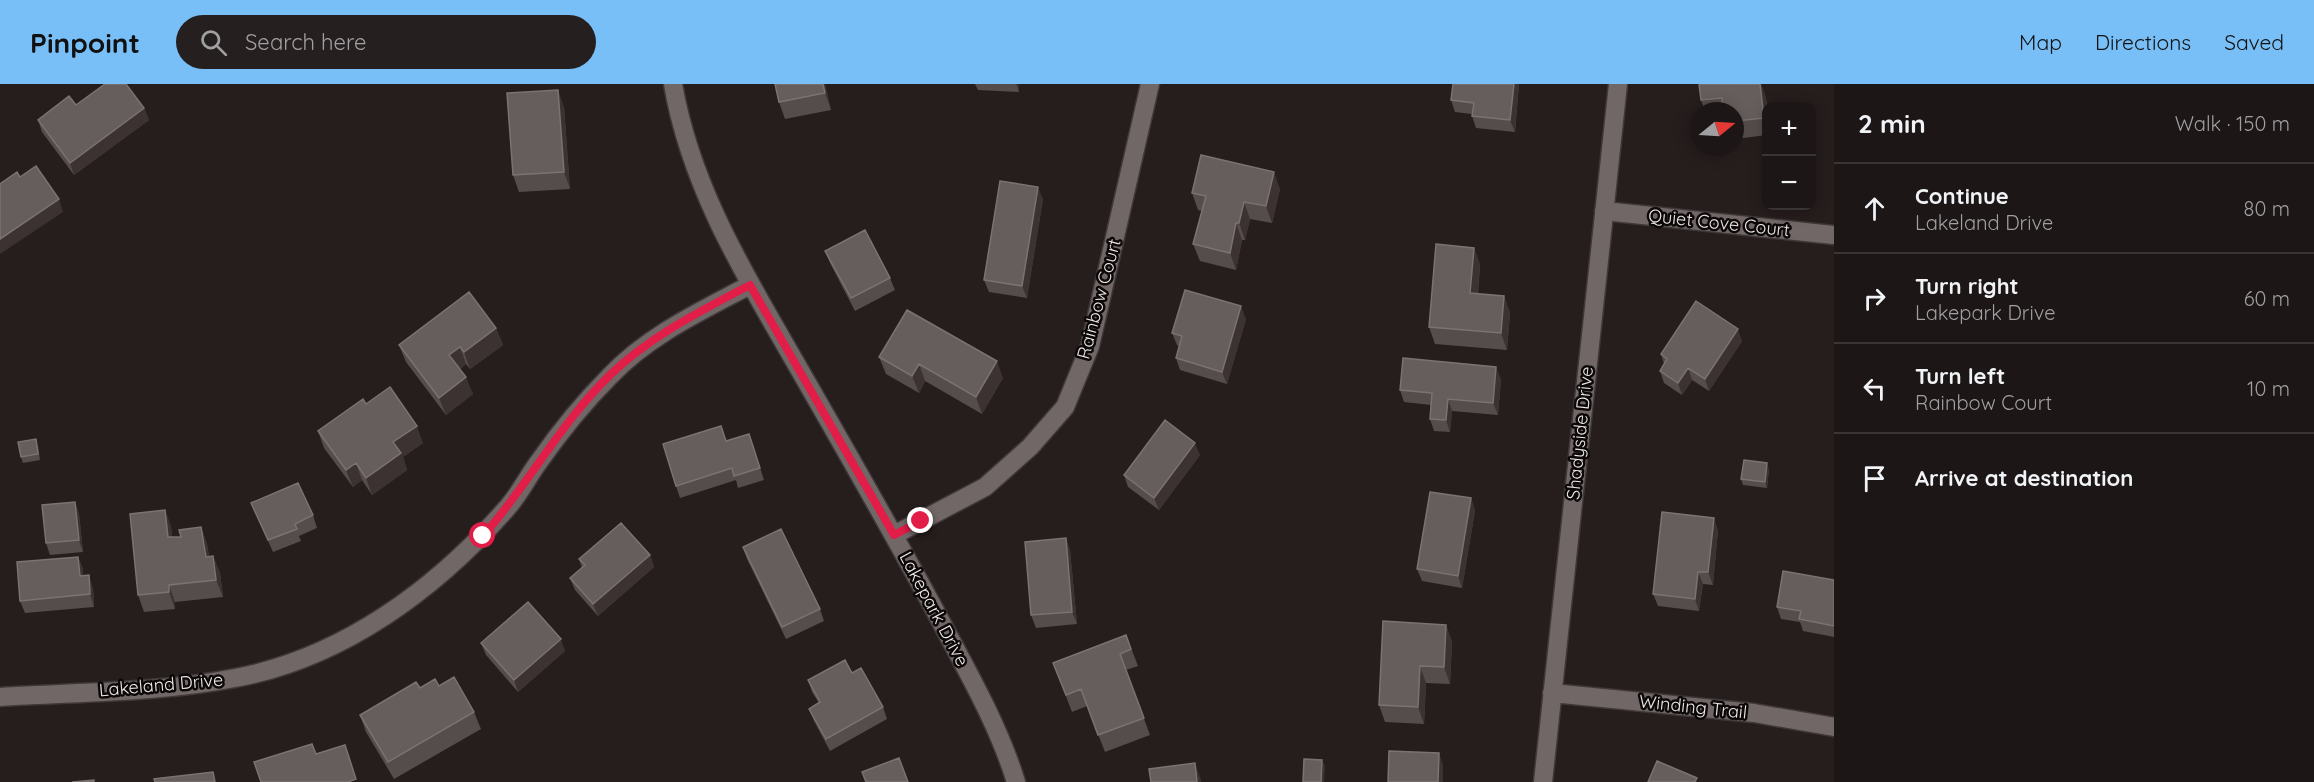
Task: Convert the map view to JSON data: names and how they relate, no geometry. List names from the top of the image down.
{
  "streets": {
    "street": [
      "Quiet Cove Court",
      "Rainbow Court",
      "Shadyside Drive",
      "Lakepark Drive",
      "Lakeland Drive",
      "Winding Trail"
    ]
  },
  "crossings": [
    ["Quiet Cove Court", "Shadyside Drive"],
    ["Rainbow Court", "Lakepark Drive"],
    ["Shadyside Drive", "Winding Trail"],
    ["Lakepark Drive", "Lakeland Drive"]
  ],
  "north": "right",
  "page": {
    "header": "Pinpoint",
    "search": "Search here",
    "nav": ["Map", "Directions", "Saved"],
    "heading": ["2 min", "Walk · 150 m"],
    "map_buttons": ["+", "−"],
    "list": [
      ["Continue", "Lakeland Drive", "80 m"],
      ["Turn right", "Lakepark Drive", "60 m"],
      ["Turn left", "Rainbow Court", "10 m"],
      "Arrive at destination"
    ]
  }
}
